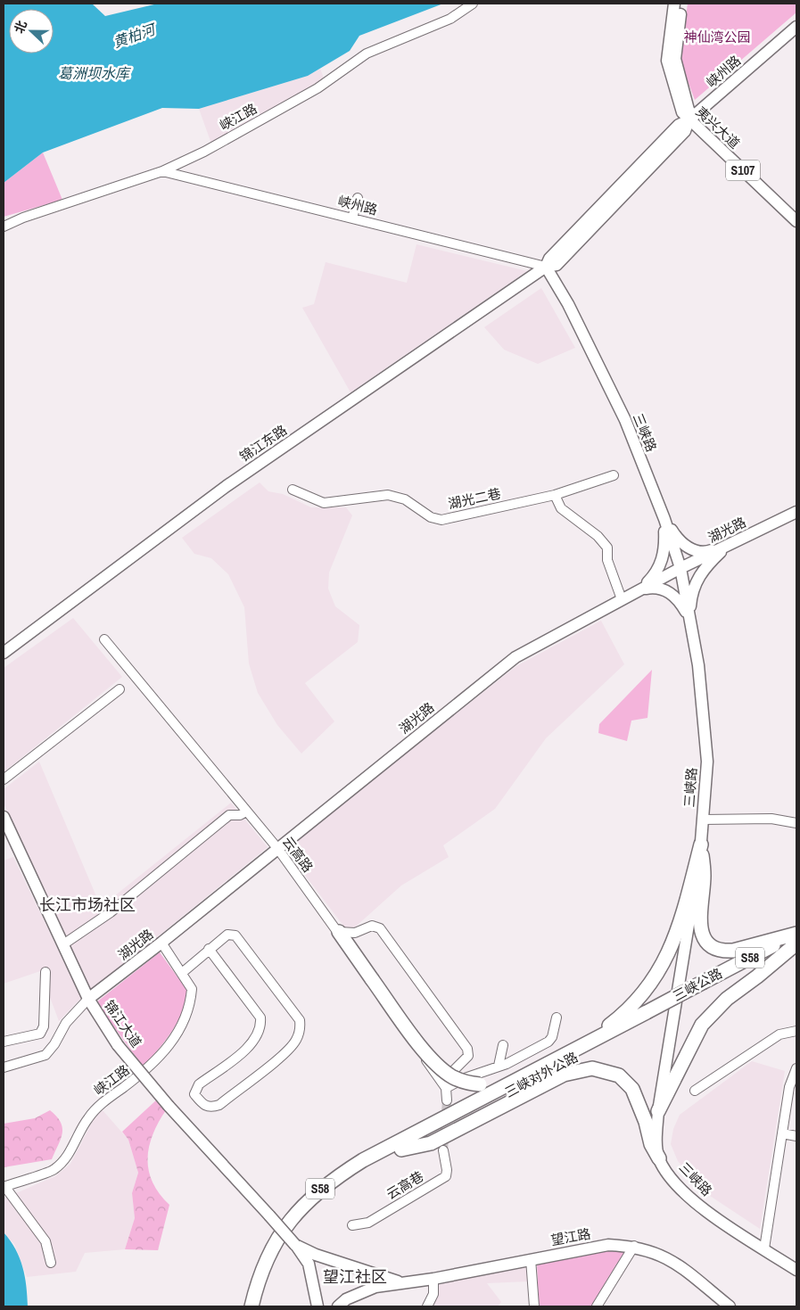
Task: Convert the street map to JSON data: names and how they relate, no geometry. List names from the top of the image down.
{
  "streets": {
    "highway": ["S58", "三峡公路", "三峡对外公路"],
    "main road": [
      "峡州路",
      "夷兴大道",
      "S107",
      "三峡路",
      "锦江东路",
      "湖光路",
      "锦江大道",
      "望江路"
    ],
    "street": [
      "峡江路",
      "湖光二巷",
      "云高路",
      "云高巷"
    ]
  },
  "crossings": [
    ["峡州路", "峡江路"],
    ["峡州路", "夷兴大道"],
    ["峡州路", "三峡路"],
    ["峡州路", "锦江东路"],
    ["峡江路", "湖光路"],
    ["三峡路", "锦江东路"],
    ["三峡路", "湖光路"],
    ["湖光路", "云高路"],
    ["湖光路", "锦江大道"],
    ["S58", "三峡对外公路"],
    ["三峡公路", "三峡对外公路"]
  ],
  "districts": ["长江市场社区", "望江社区"],
  "water": ["黄柏河", "葛洲坝水库"],
  "parks": ["神仙湾公园"],
  "north": "left"
}
